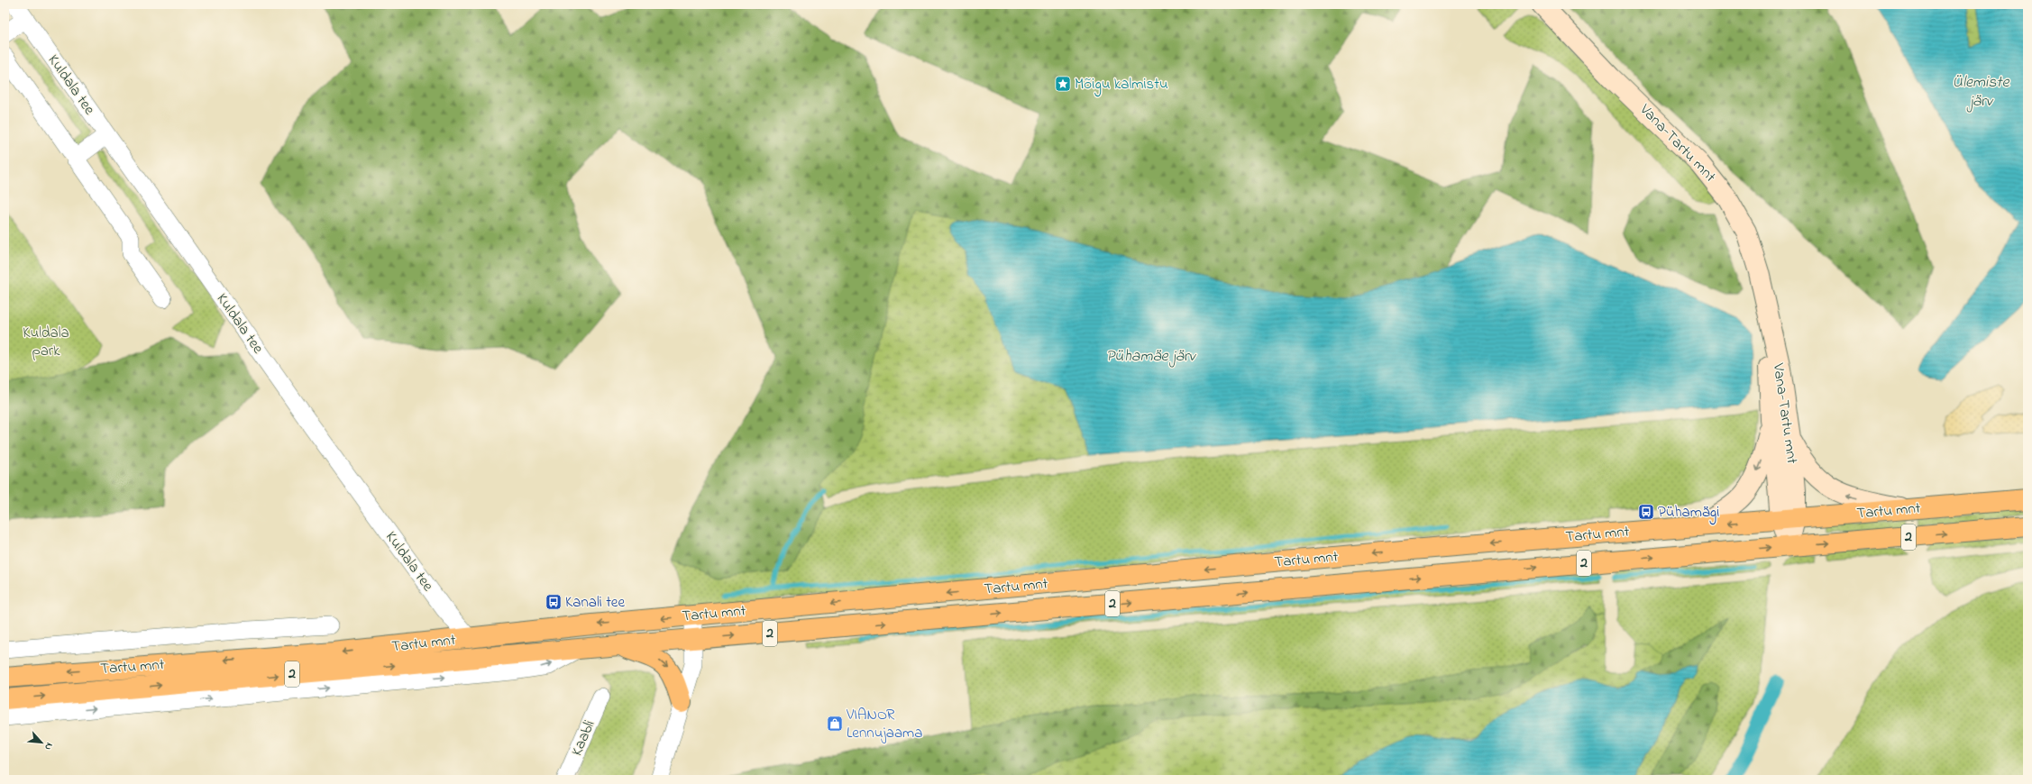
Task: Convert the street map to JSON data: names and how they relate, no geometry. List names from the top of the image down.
{
  "streets": {
    "highway": ["Tartu mnt", "2"],
    "street": ["Kuldala tee", "Vana-Tartu mnt", "Kaabli"]
  },
  "crossings": [
    ["Kuldala tee", "Tartu mnt"],
    ["Vana-Tartu mnt", "Tartu mnt"]
  ],
  "water": ["Ülemiste järv", "Pühamäe järv"],
  "parks": ["Kuldala park"],
  "places": {
    "place": ["Mõigu kalmistu"],
    "bus stop": ["Pühamägi", "Kanali tee"],
    "shop": ["VIANOR Lennujaama"]
  },
  "north": "bottom right"
}
